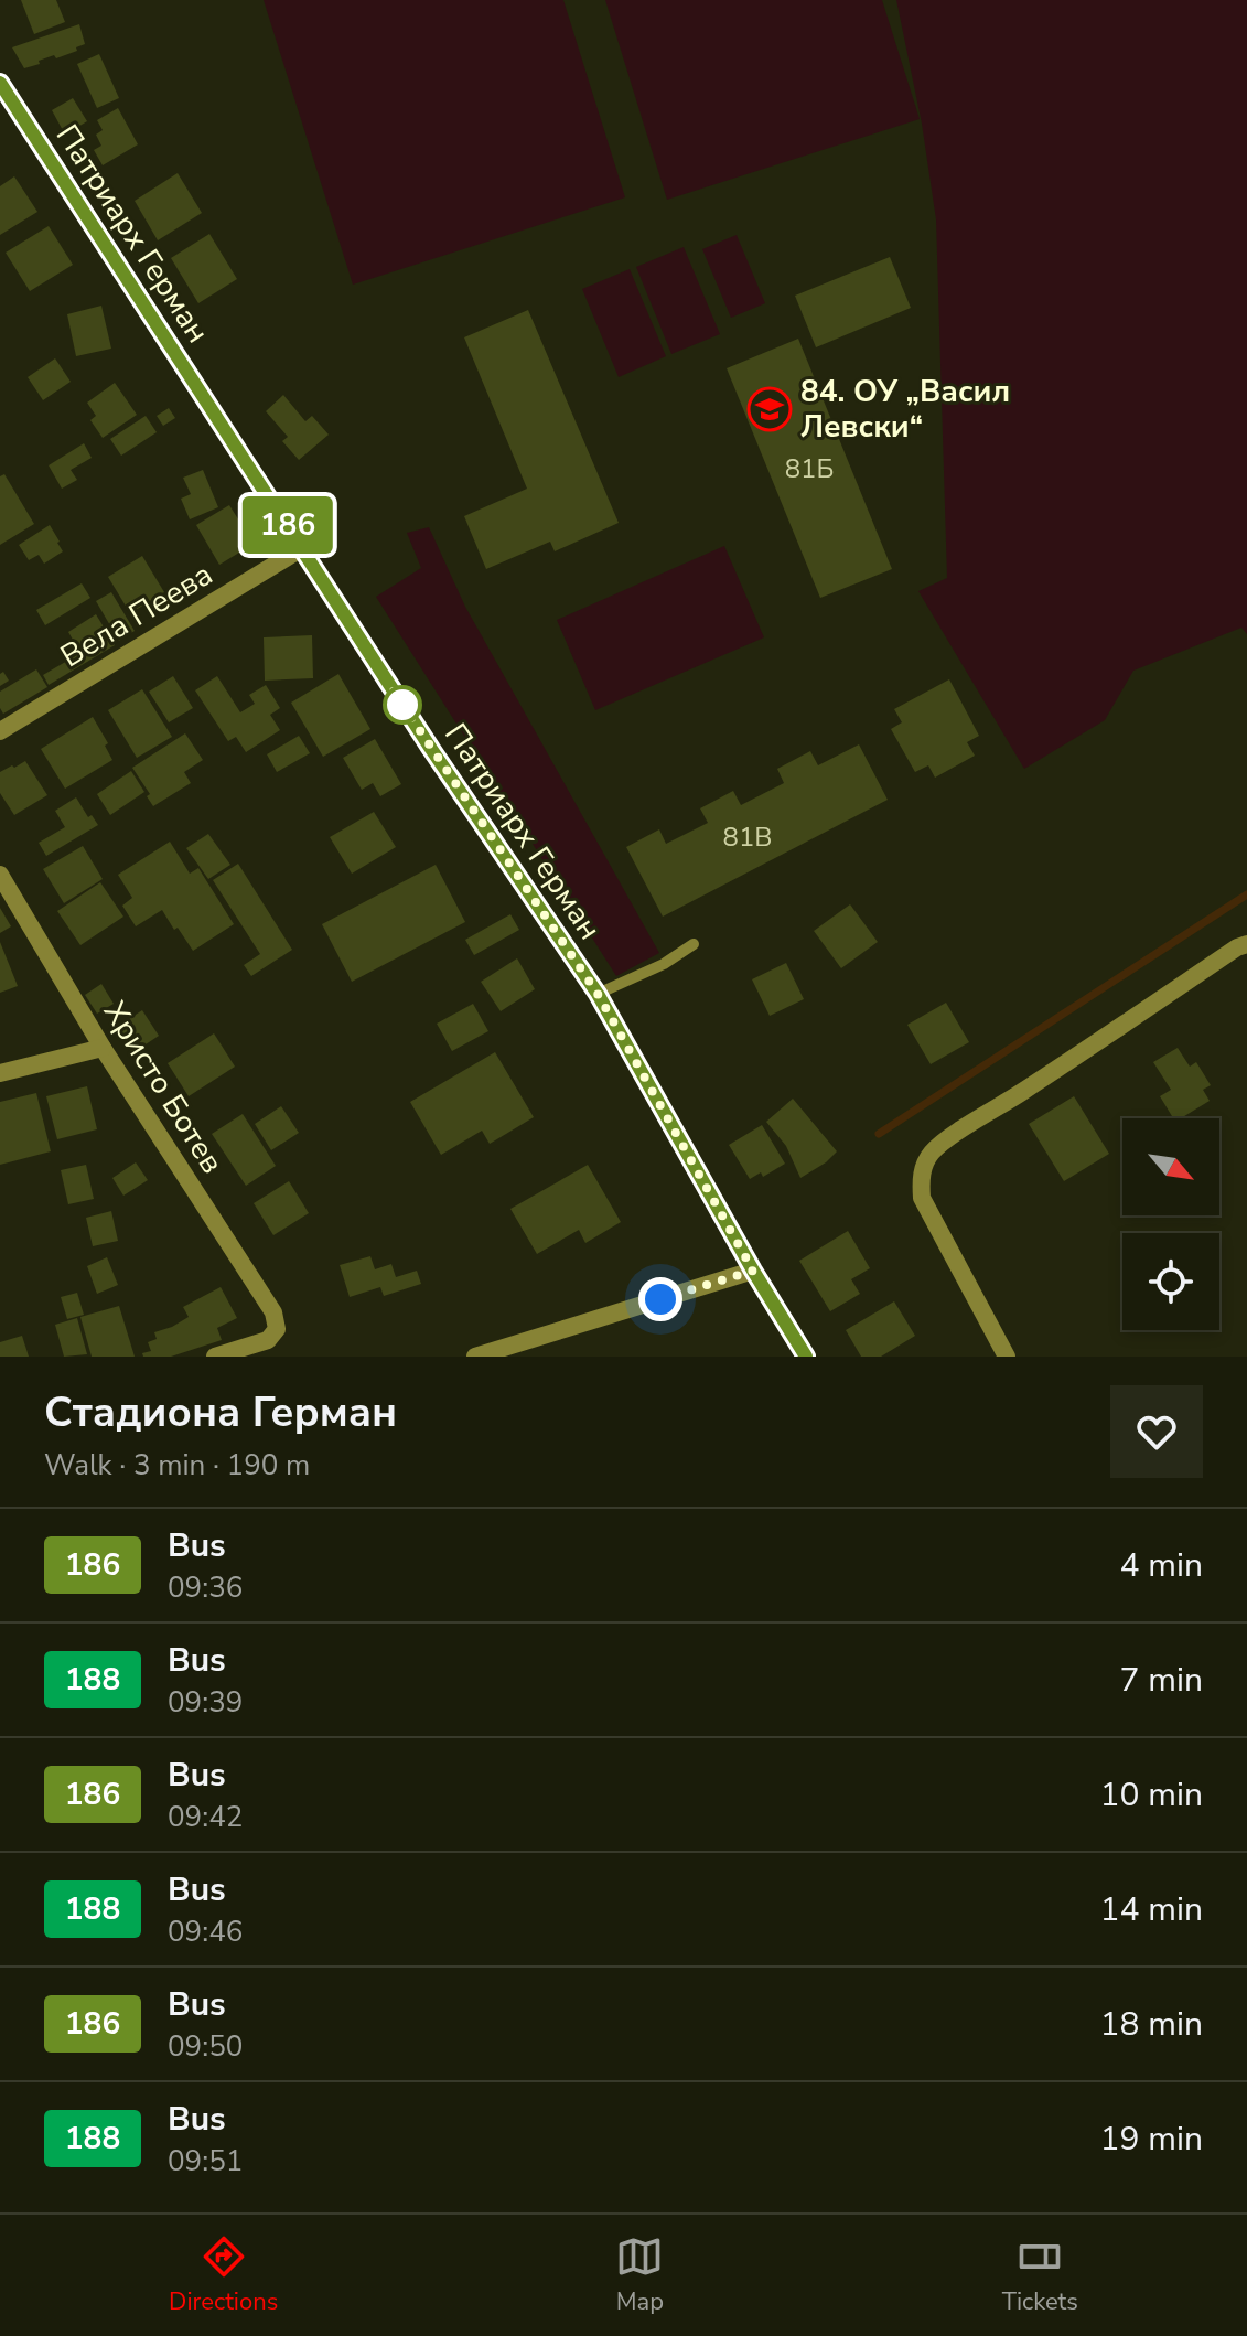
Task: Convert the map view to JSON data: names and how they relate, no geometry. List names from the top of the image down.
{
  "streets": {
    "street": ["Патриарх Герман", "Вела Пеева", "Христо Ботев"]
  },
  "crossings": [
    ["Патриарх Герман", "Вела Пеева"]
  ],
  "places": {
    "school or university": ["84. ОУ „Васил Левски“"]
  },
  "lines": ["bus line 186"],
  "house_numbers": ["81Б", "81В"],
  "north": "bottom right",
  "page": {
    "on_map": "186",
    "heading": ["Стадиона Герман", "Walk · 3 min · 190 m"],
    "list": [
      {
        "mark": "186",
        "name": "Bus",
        "note": "09:36",
        "value": "4 min"
      },
      {
        "mark": "188",
        "name": "Bus",
        "note": "09:39",
        "value": "7 min"
      },
      {
        "mark": "186",
        "name": "Bus",
        "note": "09:42",
        "value": "10 min"
      },
      {
        "mark": "188",
        "name": "Bus",
        "note": "09:46",
        "value": "14 min"
      },
      {
        "mark": "186",
        "name": "Bus",
        "note": "09:50",
        "value": "18 min"
      },
      {
        "mark": "188",
        "name": "Bus",
        "note": "09:51",
        "value": "19 min"
      }
    ],
    "tabs": ["Directions", "Map", "Tickets"]
  }
}
